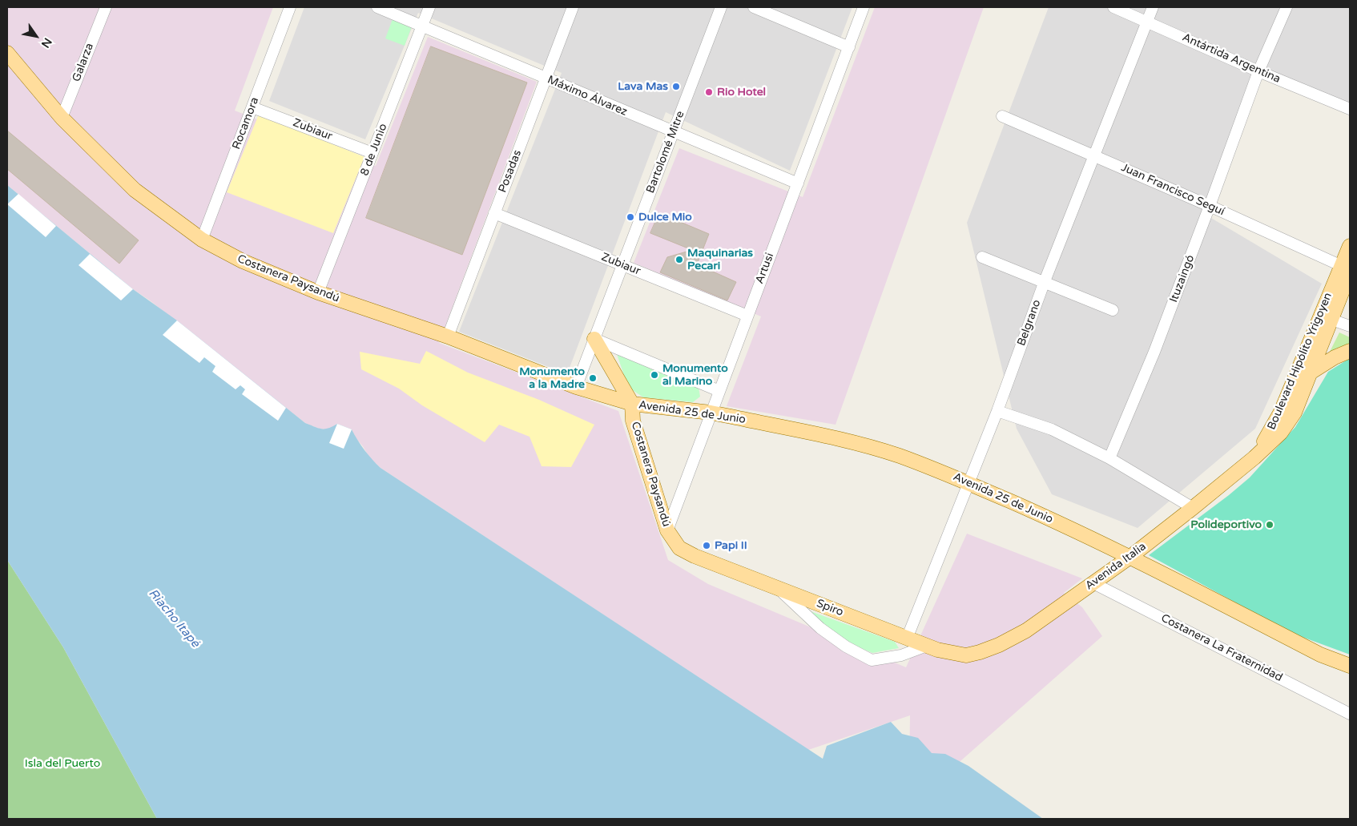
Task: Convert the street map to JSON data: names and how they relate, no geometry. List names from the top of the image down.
{
  "streets": {
    "main road": [
      "Costanera Paysandú",
      "Boulevard Hipólito Yrigoyen",
      "Avenida 25 de Junio",
      "Avenida Italia",
      "Spiro"
    ],
    "street": [
      "Antártida Argentina",
      "Galarza",
      "Máximo Álvarez",
      "Rocamora",
      "Zubiaur",
      "8 de Junio",
      "Bartolomé Mitre",
      "Posadas",
      "Juan Francisco Seguí",
      "Artusi",
      "Ituzaingó",
      "Belgrano",
      "Costanera La Fraternidad"
    ]
  },
  "crossings": [
    ["Antártida Argentina", "Ituzaingó"],
    ["Antártida Argentina", "Belgrano"],
    ["Galarza", "Costanera Paysandú"],
    ["Máximo Álvarez", "8 de Junio"],
    ["Máximo Álvarez", "Bartolomé Mitre"],
    ["Máximo Álvarez", "Posadas"],
    ["Máximo Álvarez", "Artusi"],
    ["Rocamora", "Zubiaur"],
    ["Rocamora", "Costanera Paysandú"],
    ["Zubiaur", "8 de Junio"],
    ["Zubiaur", "Bartolomé Mitre"],
    ["Zubiaur", "Posadas"],
    ["Zubiaur", "Artusi"],
    ["8 de Junio", "Costanera Paysandú"],
    ["Bartolomé Mitre", "Costanera Paysandú"],
    ["Posadas", "Costanera Paysandú"],
    ["Juan Francisco Seguí", "Ituzaingó"],
    ["Juan Francisco Seguí", "Belgrano"],
    ["Juan Francisco Seguí", "Boulevard Hipólito Yrigoyen"],
    ["Artusi", "Costanera Paysandú"],
    ["Artusi", "Avenida 25 de Junio"],
    ["Costanera Paysandú", "Avenida 25 de Junio"],
    ["Costanera Paysandú", "Spiro"],
    ["Belgrano", "Avenida 25 de Junio"],
    ["Belgrano", "Spiro"],
    ["Boulevard Hipólito Yrigoyen", "Avenida Italia"],
    ["Avenida 25 de Junio", "Avenida Italia"],
    ["Avenida Italia", "Spiro"],
    ["Avenida Italia", "Costanera La Fraternidad"]
  ],
  "water": ["Riacho Itapé"],
  "parks": ["Isla del Puerto"],
  "places": [
    "Lava Mas",
    "Rio Hotel",
    "Dulce Mio",
    "Maquinarias Pecari",
    "Monumento al Marino",
    "Monumento a la Madre",
    "Polideportivo",
    "Papi II"
  ],
  "north": "bottom right"
}
